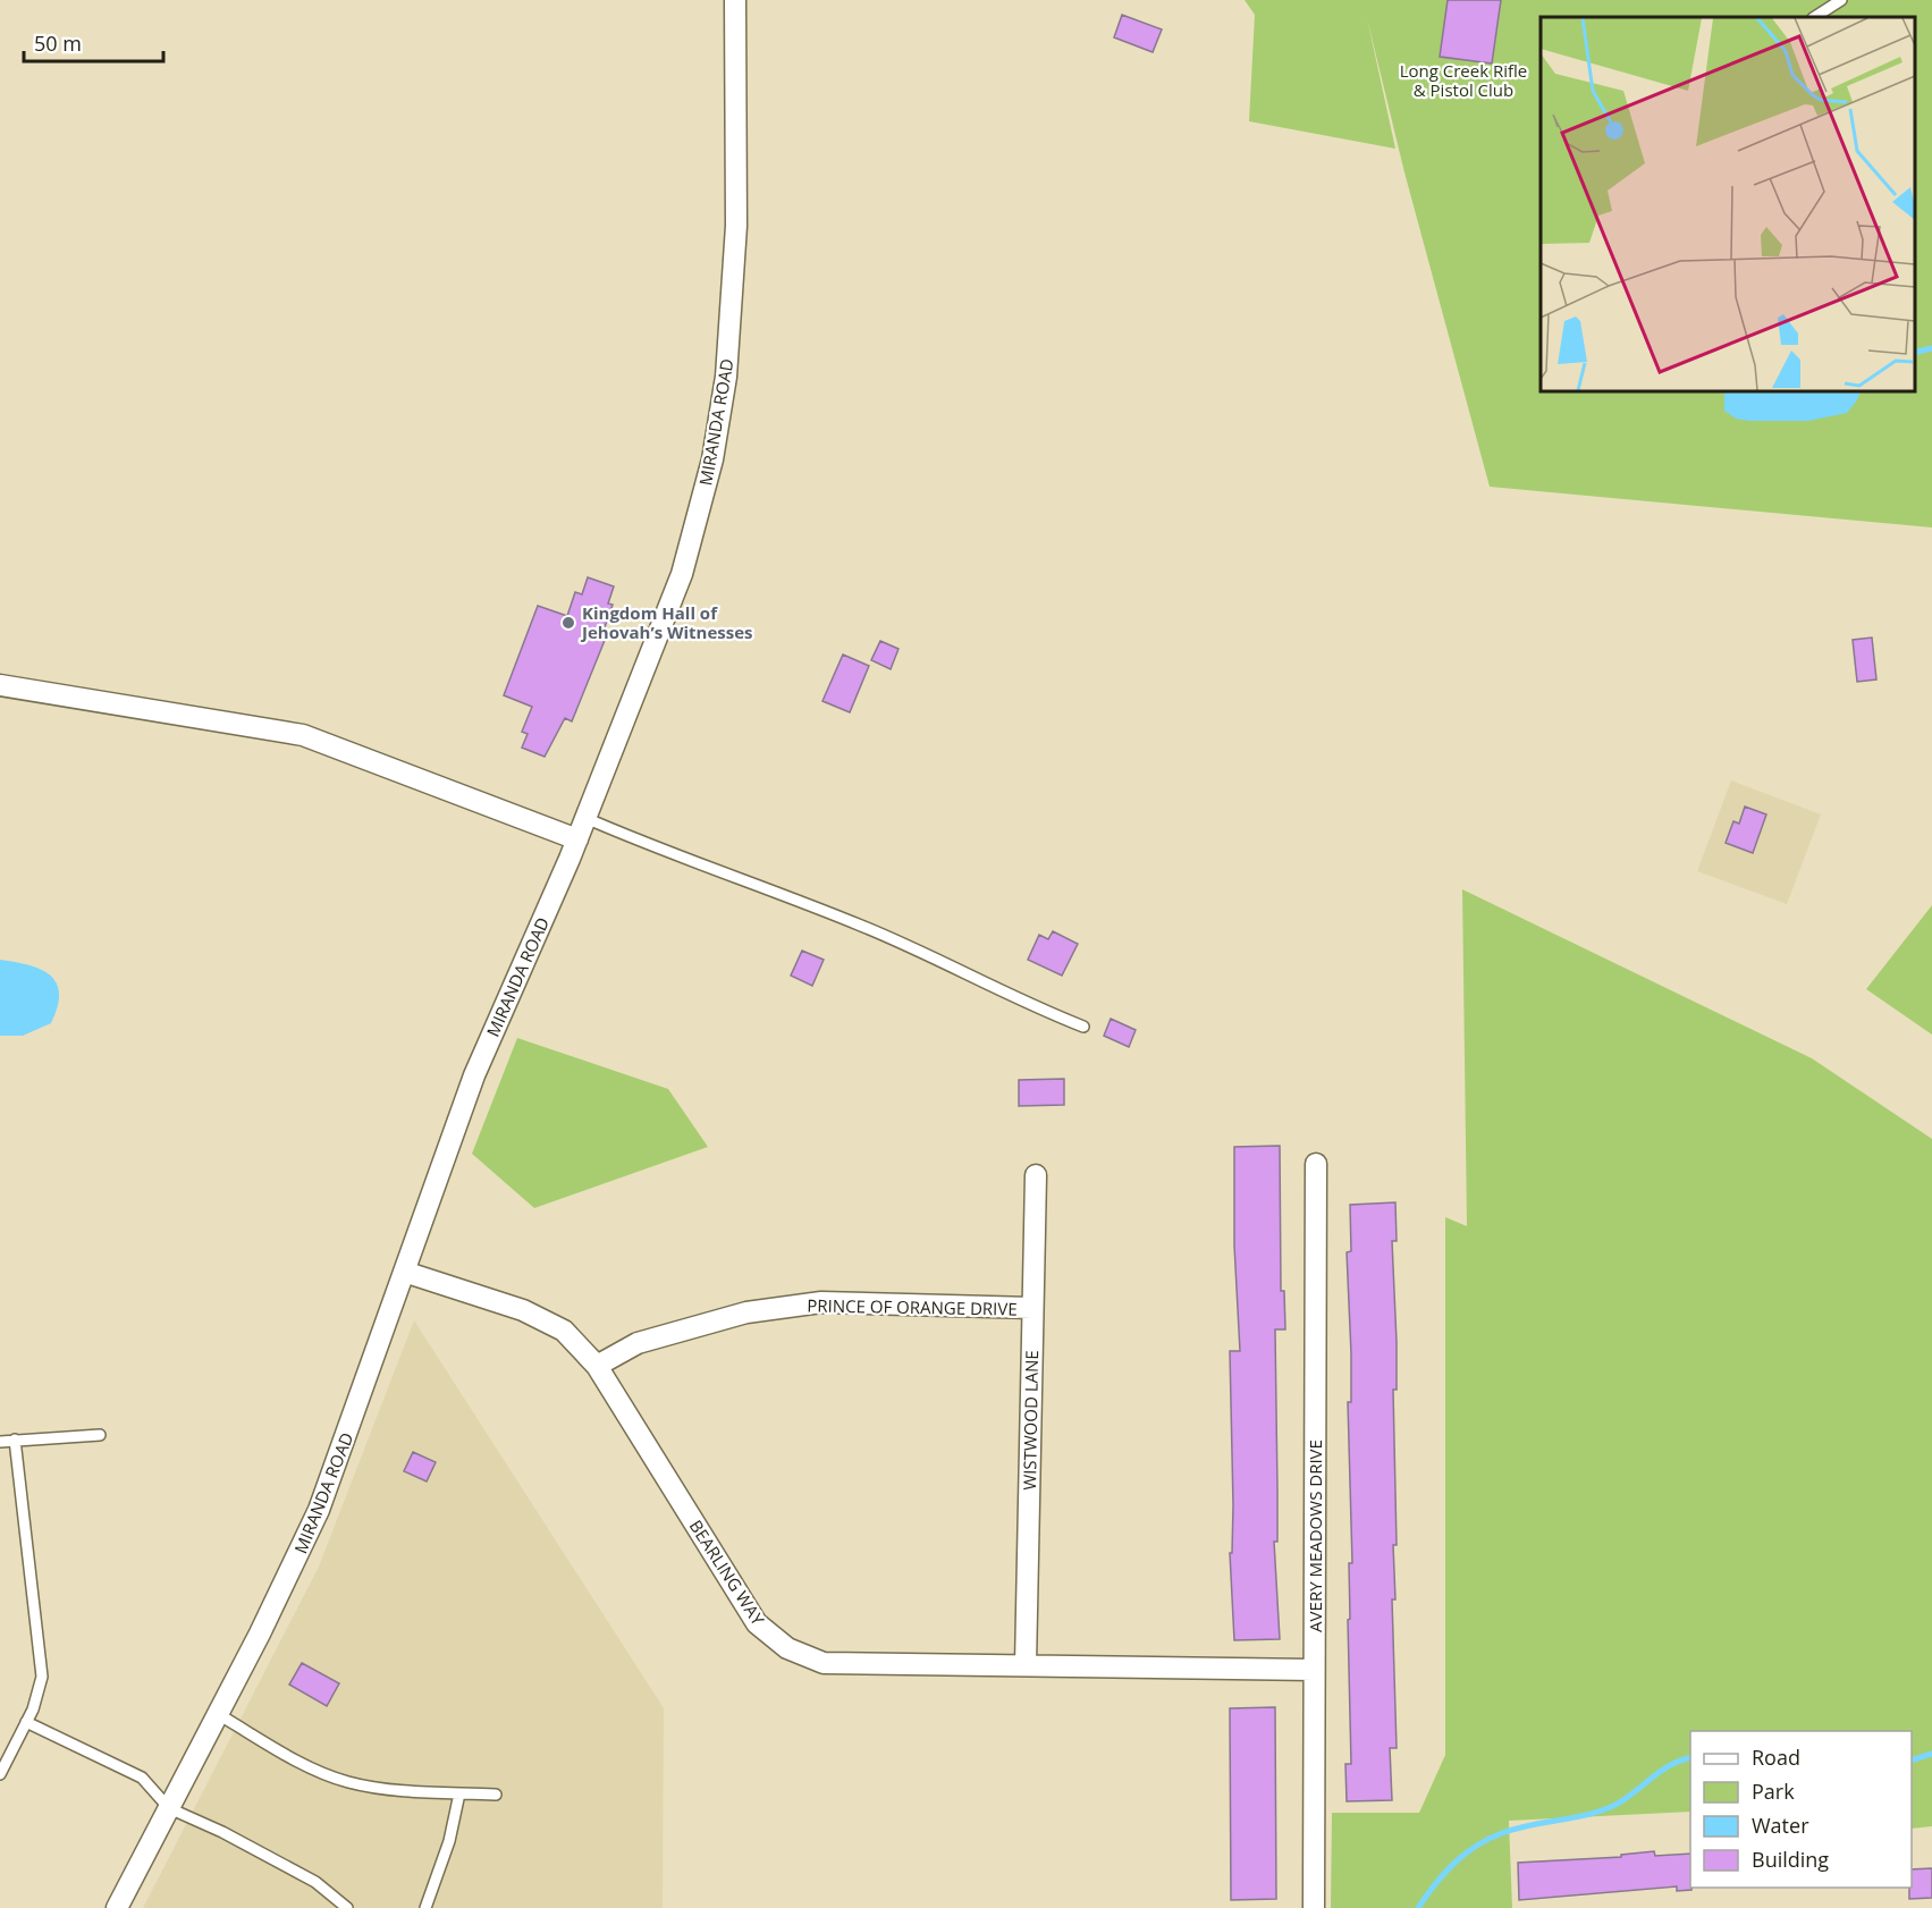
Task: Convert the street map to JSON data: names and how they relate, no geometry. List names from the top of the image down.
{
  "streets": {
    "street": [
      "MIRANDA ROAD",
      "PRINCE OF ORANGE DRIVE",
      "WISTWOOD LANE",
      "AVERY MEADOWS DRIVE",
      "BEARLING WAY"
    ]
  },
  "crossings": [
    ["MIRANDA ROAD", "BEARLING WAY"],
    ["PRINCE OF ORANGE DRIVE", "WISTWOOD LANE"],
    ["PRINCE OF ORANGE DRIVE", "BEARLING WAY"],
    ["WISTWOOD LANE", "BEARLING WAY"],
    ["AVERY MEADOWS DRIVE", "BEARLING WAY"]
  ],
  "parks": ["Long Creek Rifle & Pistol Club"],
  "places": ["Kingdom Hall of Jehovah’s Witnesses"],
  "legend": [
    "Road",
    "Park",
    "Water",
    "Building"
  ],
  "scale_bar": "50 m"
}
